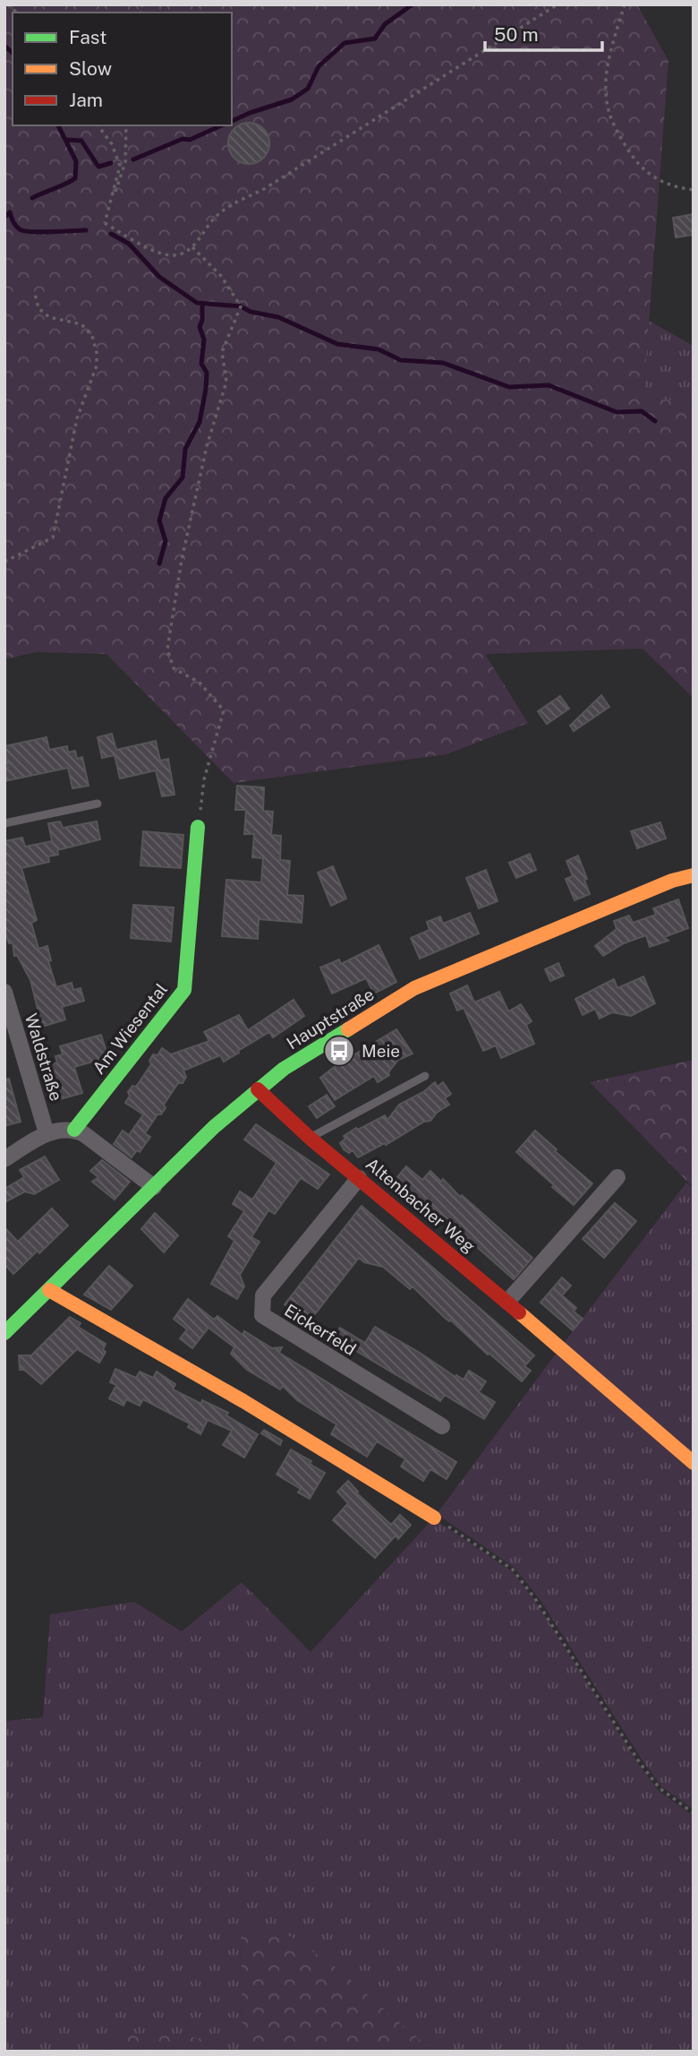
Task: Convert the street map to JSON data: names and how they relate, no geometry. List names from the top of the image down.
{
  "streets": {
    "street": [
      "Hauptstraße",
      "Am Wiesental",
      "Waldstraße",
      "Altenbacher Weg",
      "Eickerfeld"
    ]
  },
  "crossings": [
    ["Hauptstraße", "Altenbacher Weg"],
    ["Altenbacher Weg", "Eickerfeld"]
  ],
  "places": {
    "bus stop": ["Meie"]
  },
  "legend": ["Fast", "Slow", "Jam"],
  "scale_bar": "50 m"
}
